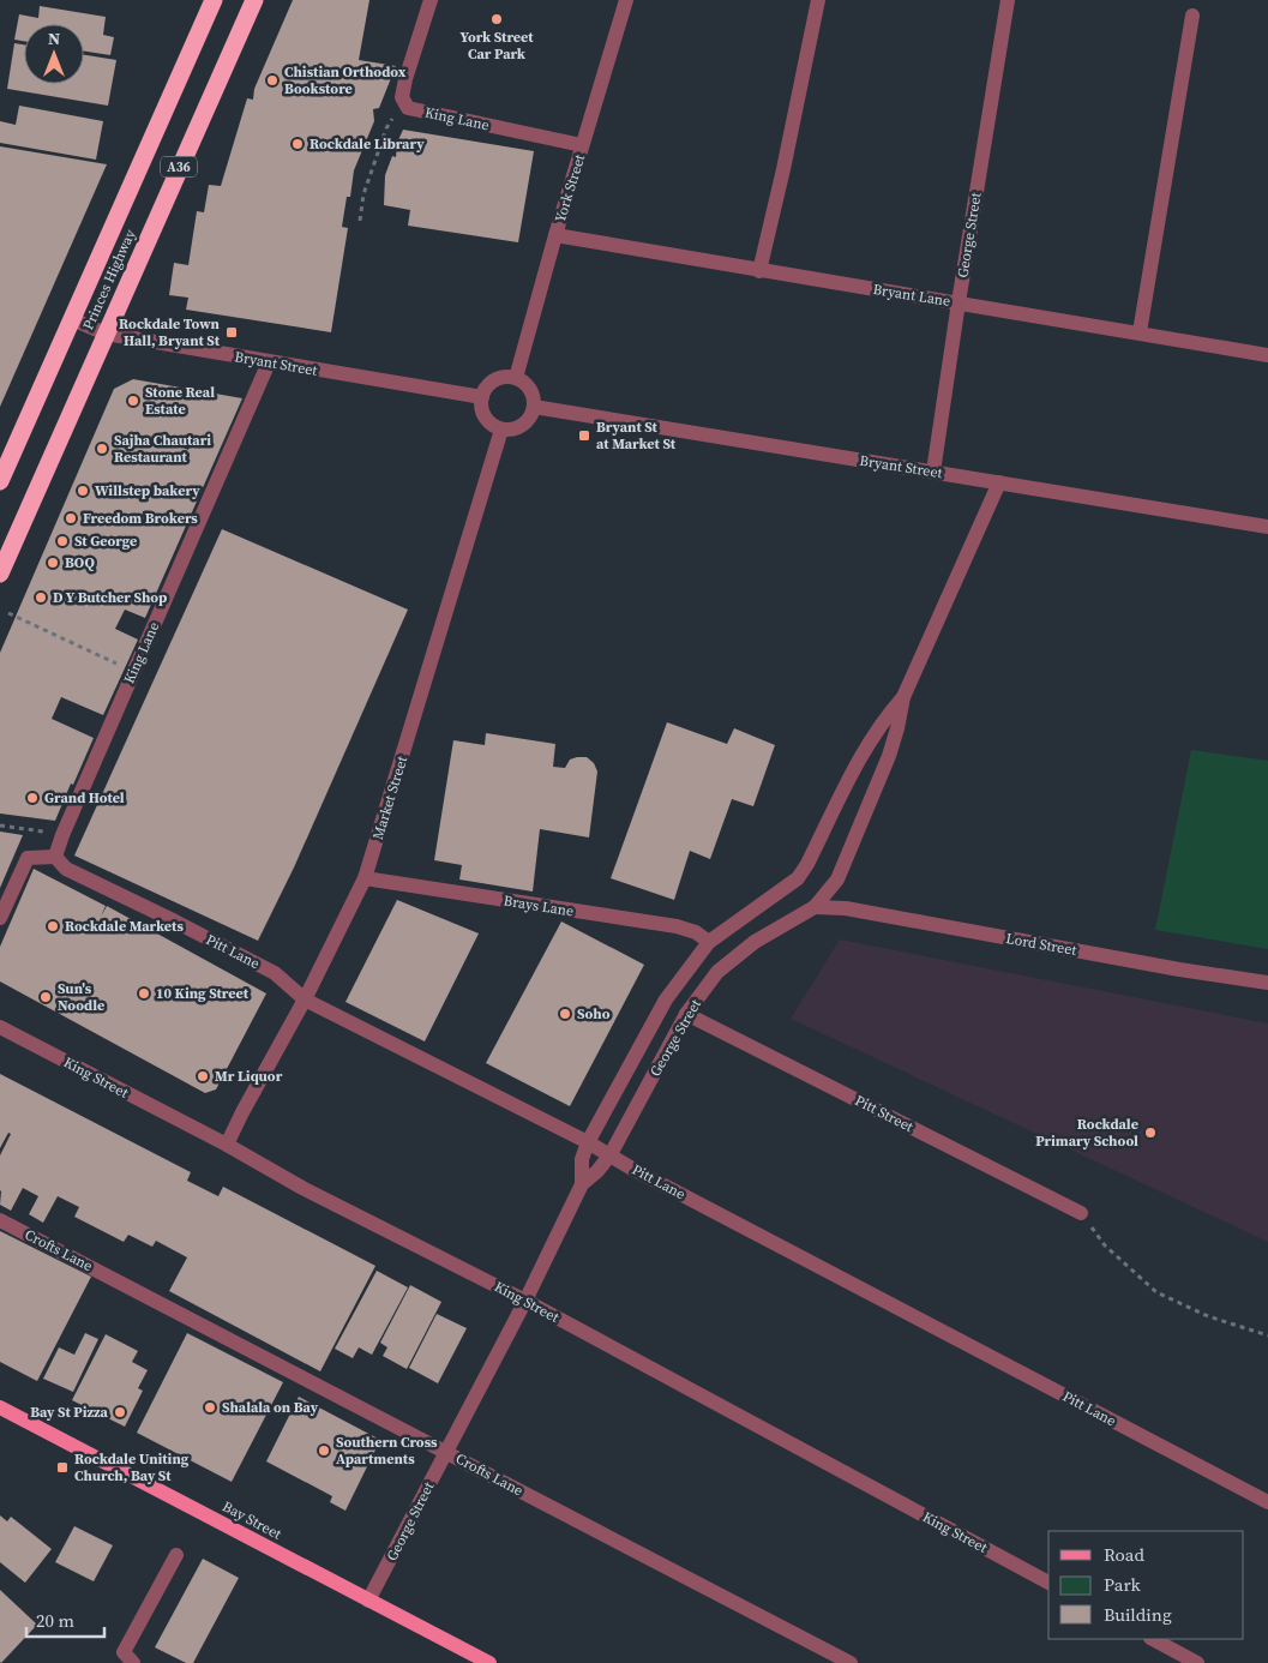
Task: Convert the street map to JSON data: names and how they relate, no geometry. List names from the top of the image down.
{
  "streets": {
    "highway": ["A36", "Princes Highway"],
    "main road": ["Bay Street"],
    "street": [
      "King Lane",
      "York Street",
      "George Street",
      "Bryant Lane",
      "Bryant Street",
      "Market Street",
      "Brays Lane",
      "Lord Street",
      "Pitt Lane",
      "King Street",
      "Pitt Street",
      "Crofts Lane"
    ]
  },
  "crossings": [
    ["King Lane", "York Street"],
    ["King Lane", "Bryant Street"],
    ["King Lane", "Pitt Lane"],
    ["York Street", "Bryant Lane"],
    ["York Street", "Bryant Street"],
    ["York Street", "Market Street"],
    ["George Street", "Bryant Lane"],
    ["George Street", "Bryant Street"],
    ["George Street", "Brays Lane"],
    ["George Street", "Lord Street"],
    ["George Street", "Pitt Lane"],
    ["George Street", "King Street"],
    ["George Street", "Pitt Street"],
    ["George Street", "Crofts Lane"],
    ["George Street", "Bay Street"],
    ["Princes Highway", "Bryant Street"],
    ["Bryant Street", "Market Street"],
    ["Market Street", "Brays Lane"],
    ["Market Street", "Pitt Lane"],
    ["Market Street", "King Street"]
  ],
  "places": {
    "other": [
      "York Street Car Park",
      "Chistian Orthodox Bookstore",
      "Rockdale Library",
      "Stone Real Estate",
      "Sajha Chautari Restaurant",
      "Willstep bakery",
      "Freedom Brokers",
      "St George",
      "BOQ",
      "D Y Butcher Shop",
      "Grand Hotel",
      "Rockdale Markets",
      "10 King Street",
      "Sun's Noodle",
      "Soho",
      "Mr Liquor",
      "Rockdale Primary School",
      "Shalala on Bay",
      "Bay St Pizza",
      "Southern Cross Apartments"
    ],
    "transit": ["Rockdale Town Hall, Bryant St", "Bryant St at Market St", "Rockdale Uniting Church, Bay St"]
  },
  "legend": ["Road", "Park", "Building"],
  "scale_bar": "20 m",
  "north": "top"
}
